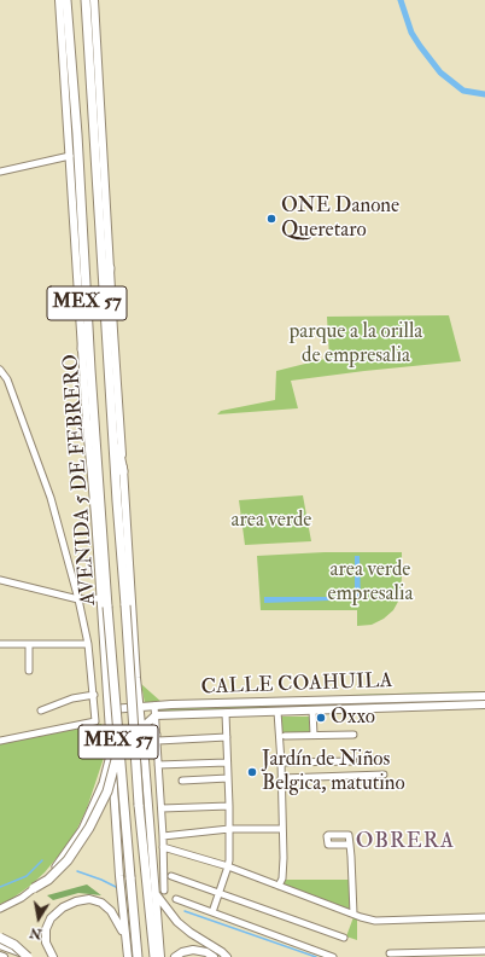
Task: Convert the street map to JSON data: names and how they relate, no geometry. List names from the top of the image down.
{
  "streets": {
    "highway": ["MEX 57", "AVENIDA 5 DE FEBRERO"],
    "main road": ["CALLE COAHUILA"]
  },
  "crossings": [
    ["AVENIDA 5 DE FEBRERO", "CALLE COAHUILA"]
  ],
  "districts": ["OBRERA"],
  "parks": ["parque a la orilla de empresalia", "area verde", "area verde empresalia"],
  "places": ["ONE Danone Queretaro", "Oxxo", "Jardín de Niños Belgica, matutino"],
  "north": "bottom"
}
